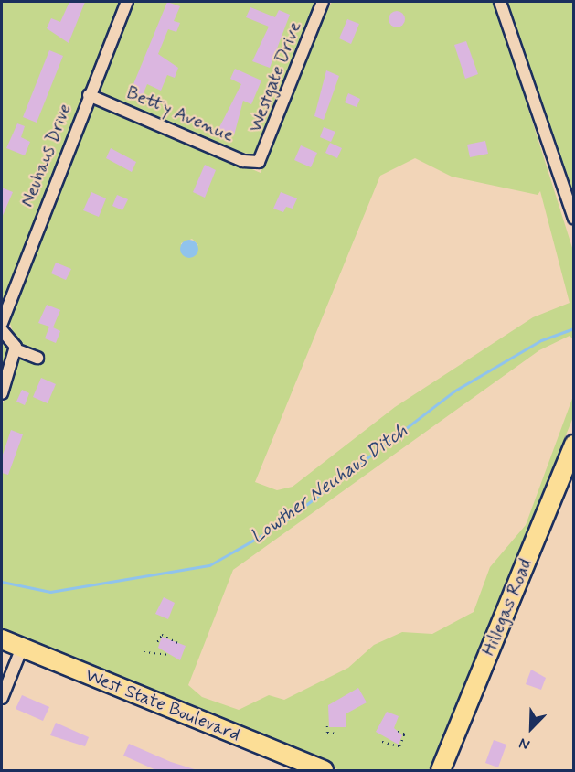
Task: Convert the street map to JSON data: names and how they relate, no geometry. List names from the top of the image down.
{
  "streets": {
    "main road": ["Hillegas Road", "West State Boulevard"],
    "street": ["Westgate Drive", "Betty Avenue", "Neuhaus Drive"]
  },
  "crossings": [
    ["Westgate Drive", "Betty Avenue"],
    ["Betty Avenue", "Neuhaus Drive"]
  ],
  "water": ["Lowther Neuhaus Ditch"],
  "north": "bottom left"
}
